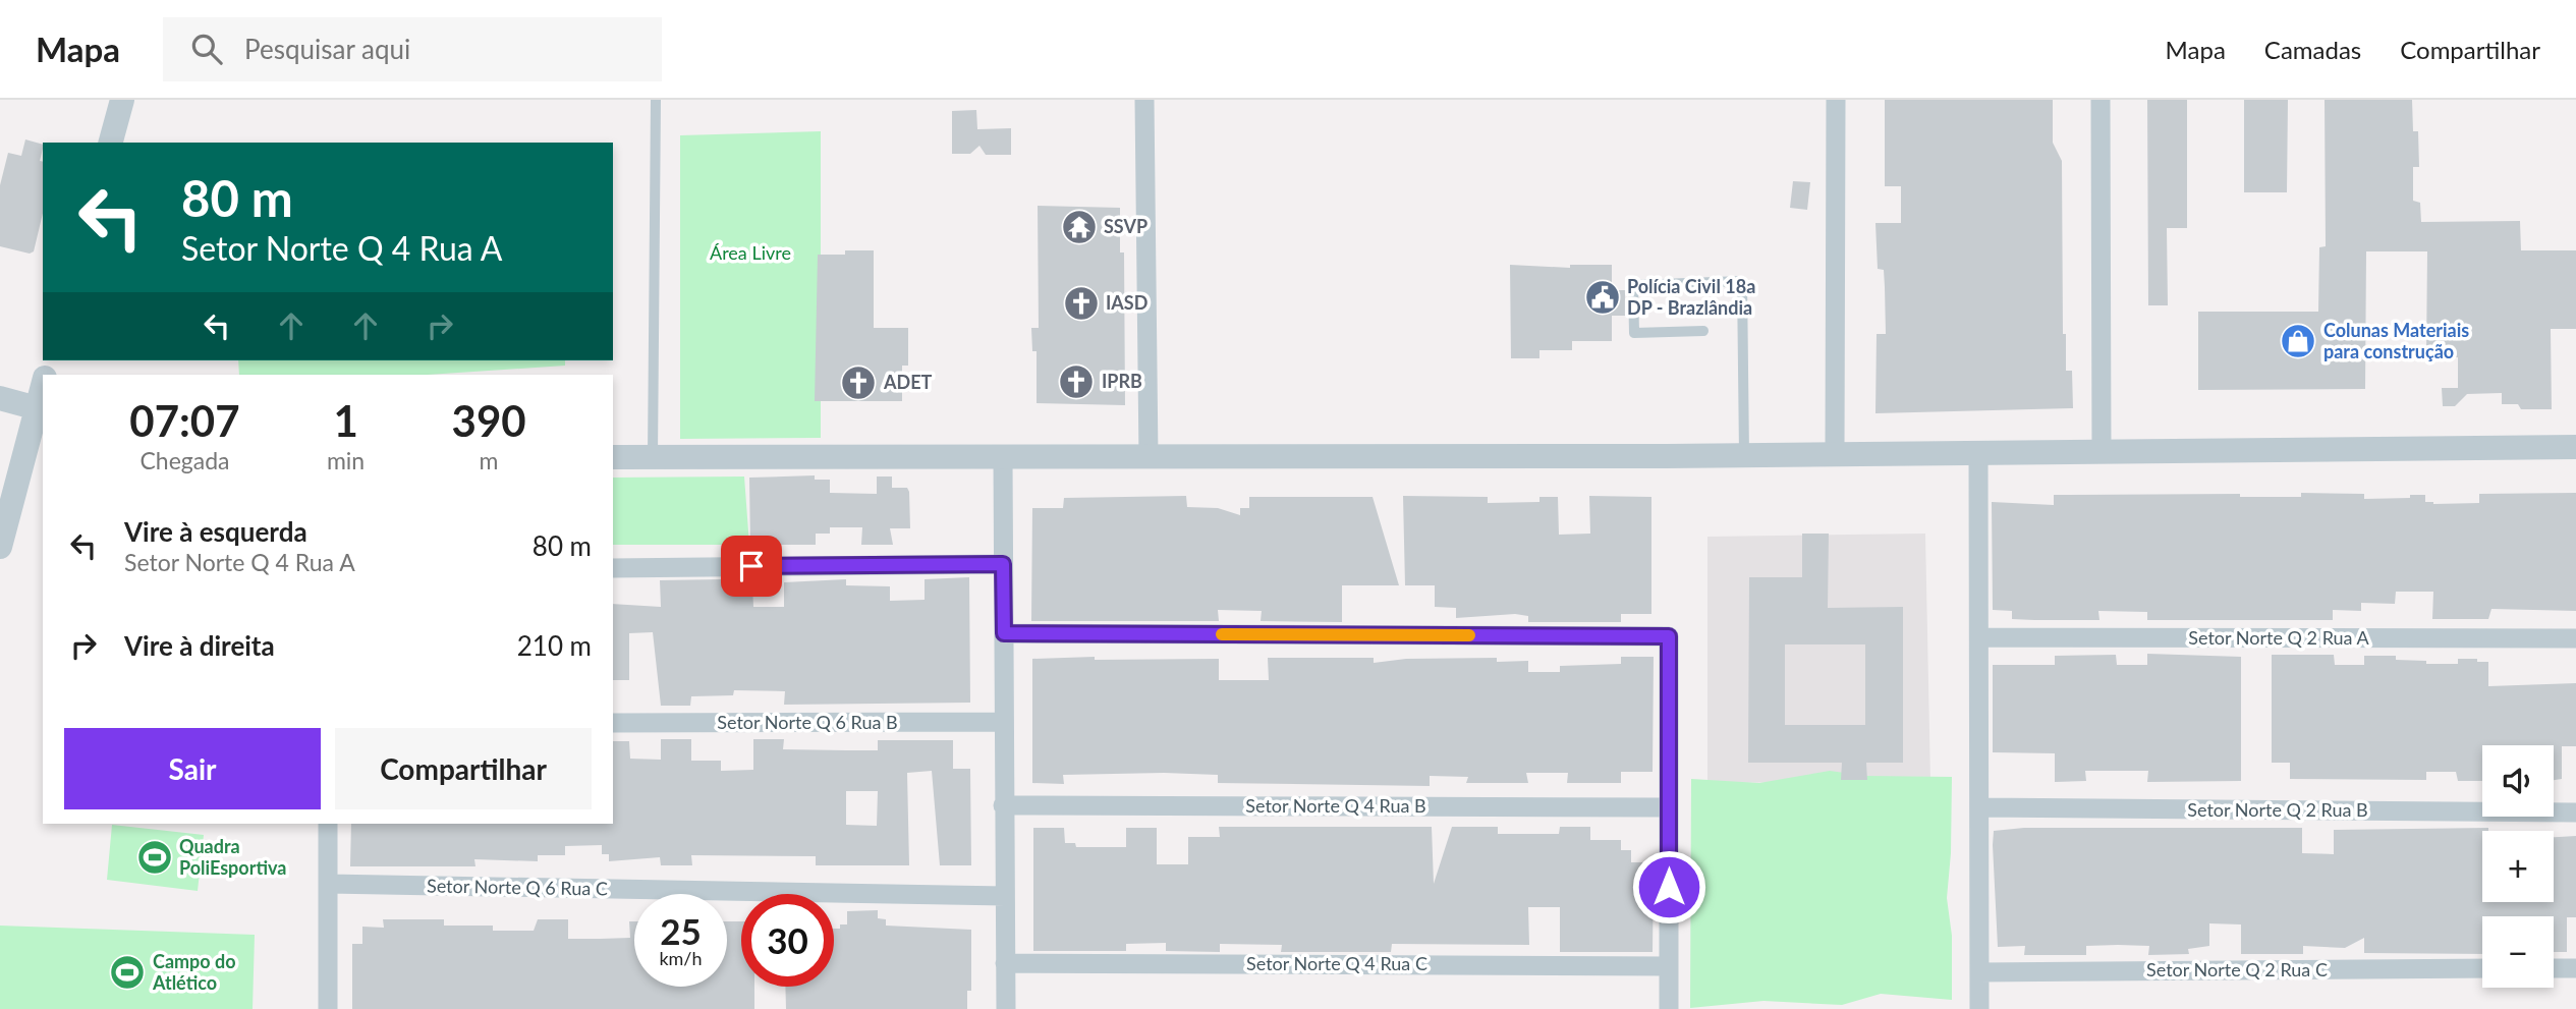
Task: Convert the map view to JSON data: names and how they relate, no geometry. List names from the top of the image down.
{
  "streets": {
    "street": [
      "Setor Norte Q 2 Rua A",
      "Setor Norte Q 6 Rua B",
      "Setor Norte Q 4 Rua B",
      "Setor Norte Q 2 Rua B",
      "Setor Norte Q 6 Rua C",
      "Setor Norte Q 4 Rua C",
      "Setor Norte Q 2 Rua C"
    ]
  },
  "parks": ["Área Livre"],
  "places": {
    "temple": ["SSVP"],
    "public building": ["Polícia Civil 18a DP - Brazlândia"],
    "church": ["IASD", "IPRB", "ADET"],
    "shop": ["Colunas Materiais para construção"],
    "sports": ["Quadra PoliEsportiva", "Campo do Atlético"]
  },
  "page": {
    "header": "Mapa",
    "search": "Pesquisar aqui",
    "nav": ["Mapa", "Camadas", "Compartilhar"],
    "turn": ["80 m", "Setor Norte Q 4 Rua A"],
    "eta": [
      "07:07",
      "Chegada",
      "1",
      "min",
      "390",
      "m"
    ],
    "list": [
      {
        "name": "Vire à esquerda",
        "note": "Setor Norte Q 4 Rua A",
        "value": "80 m"
      },
      {
        "name": "Vire à direita",
        "value": "210 m"
      }
    ],
    "buttons": ["Sair", "Compartilhar"],
    "map_buttons": ["+", "−"],
    "speed": "25 km/h",
    "limit": "30"
  }
}
